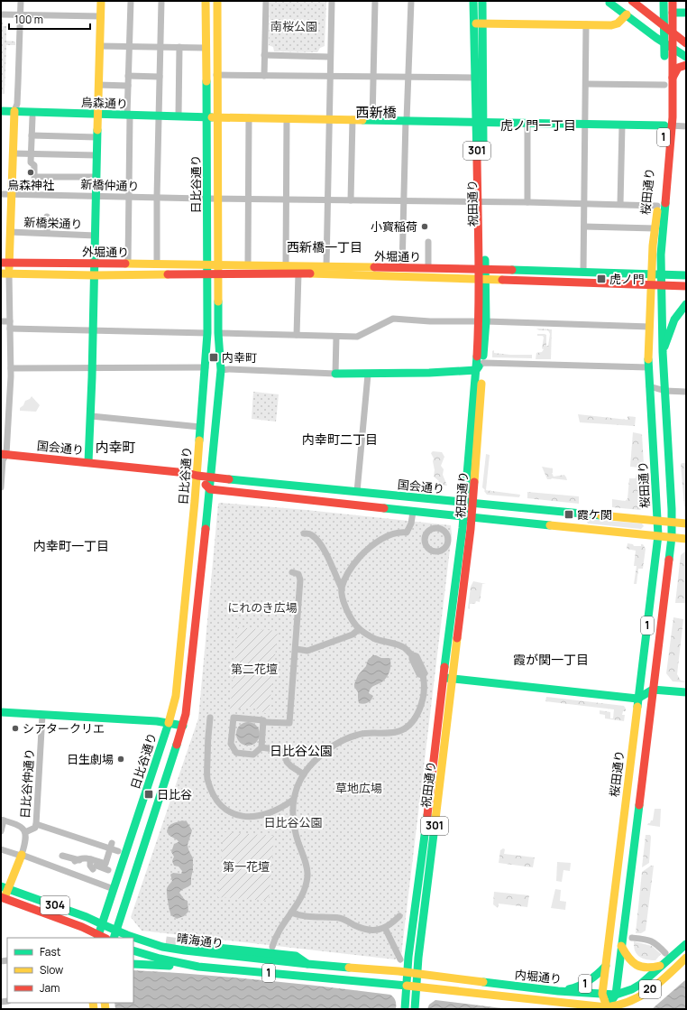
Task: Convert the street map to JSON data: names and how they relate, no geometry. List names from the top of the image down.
{
  "streets": {
    "main road": [
      "烏森通り",
      "1",
      "301",
      "日比谷通り",
      "桜田通り",
      "祝田通り",
      "外堀通り",
      "国会通り",
      "日比谷仲通り",
      "304",
      "晴海通り",
      "内堀通り",
      "20"
    ],
    "street": ["新橋仲通り", "新橋栄通り"]
  },
  "crossings": [
    ["烏森通り", "日比谷通り"],
    ["烏森通り", "桜田通り"],
    ["烏森通り", "祝田通り"],
    ["1", "桜田通り"],
    ["1", "晴海通り"],
    ["1", "内堀通り"],
    ["1", "20"],
    ["301", "祝田通り"],
    ["301", "晴海通り"],
    ["301", "内堀通り"],
    ["日比谷通り", "新橋仲通り"],
    ["日比谷通り", "外堀通り"],
    ["日比谷通り", "国会通り"],
    ["日比谷通り", "304"],
    ["日比谷通り", "晴海通り"],
    ["新橋仲通り", "桜田通り"],
    ["新橋仲通り", "祝田通り"],
    ["桜田通り", "外堀通り"],
    ["桜田通り", "国会通り"],
    ["桜田通り", "20"],
    ["祝田通り", "外堀通り"],
    ["祝田通り", "国会通り"],
    ["祝田通り", "晴海通り"],
    ["祝田通り", "内堀通り"],
    ["日比谷仲通り", "304"],
    ["日比谷仲通り", "晴海通り"],
    ["晴海通り", "内堀通り"],
    ["内堀通り", "20"]
  ],
  "districts": [
    "西新橋",
    "虎ノ門一丁目",
    "西新橋一丁目",
    "内幸町二丁目",
    "内幸町",
    "内幸町一丁目",
    "霞が関一丁目",
    "日比谷公園"
  ],
  "parks": [
    "南桜公園",
    "にれのき広場",
    "第二花壇",
    "草地広場",
    "日比谷公園",
    "第一花壇"
  ],
  "places": {
    "other": [
      "烏森神社",
      "小寳稲荷",
      "シアタークリエ",
      "日生劇場"
    ],
    "transit": [
      "虎ノ門",
      "内幸町",
      "霞ケ関",
      "日比谷"
    ]
  },
  "legend": ["Fast", "Slow", "Jam"],
  "scale_bar": "100 m"
}
